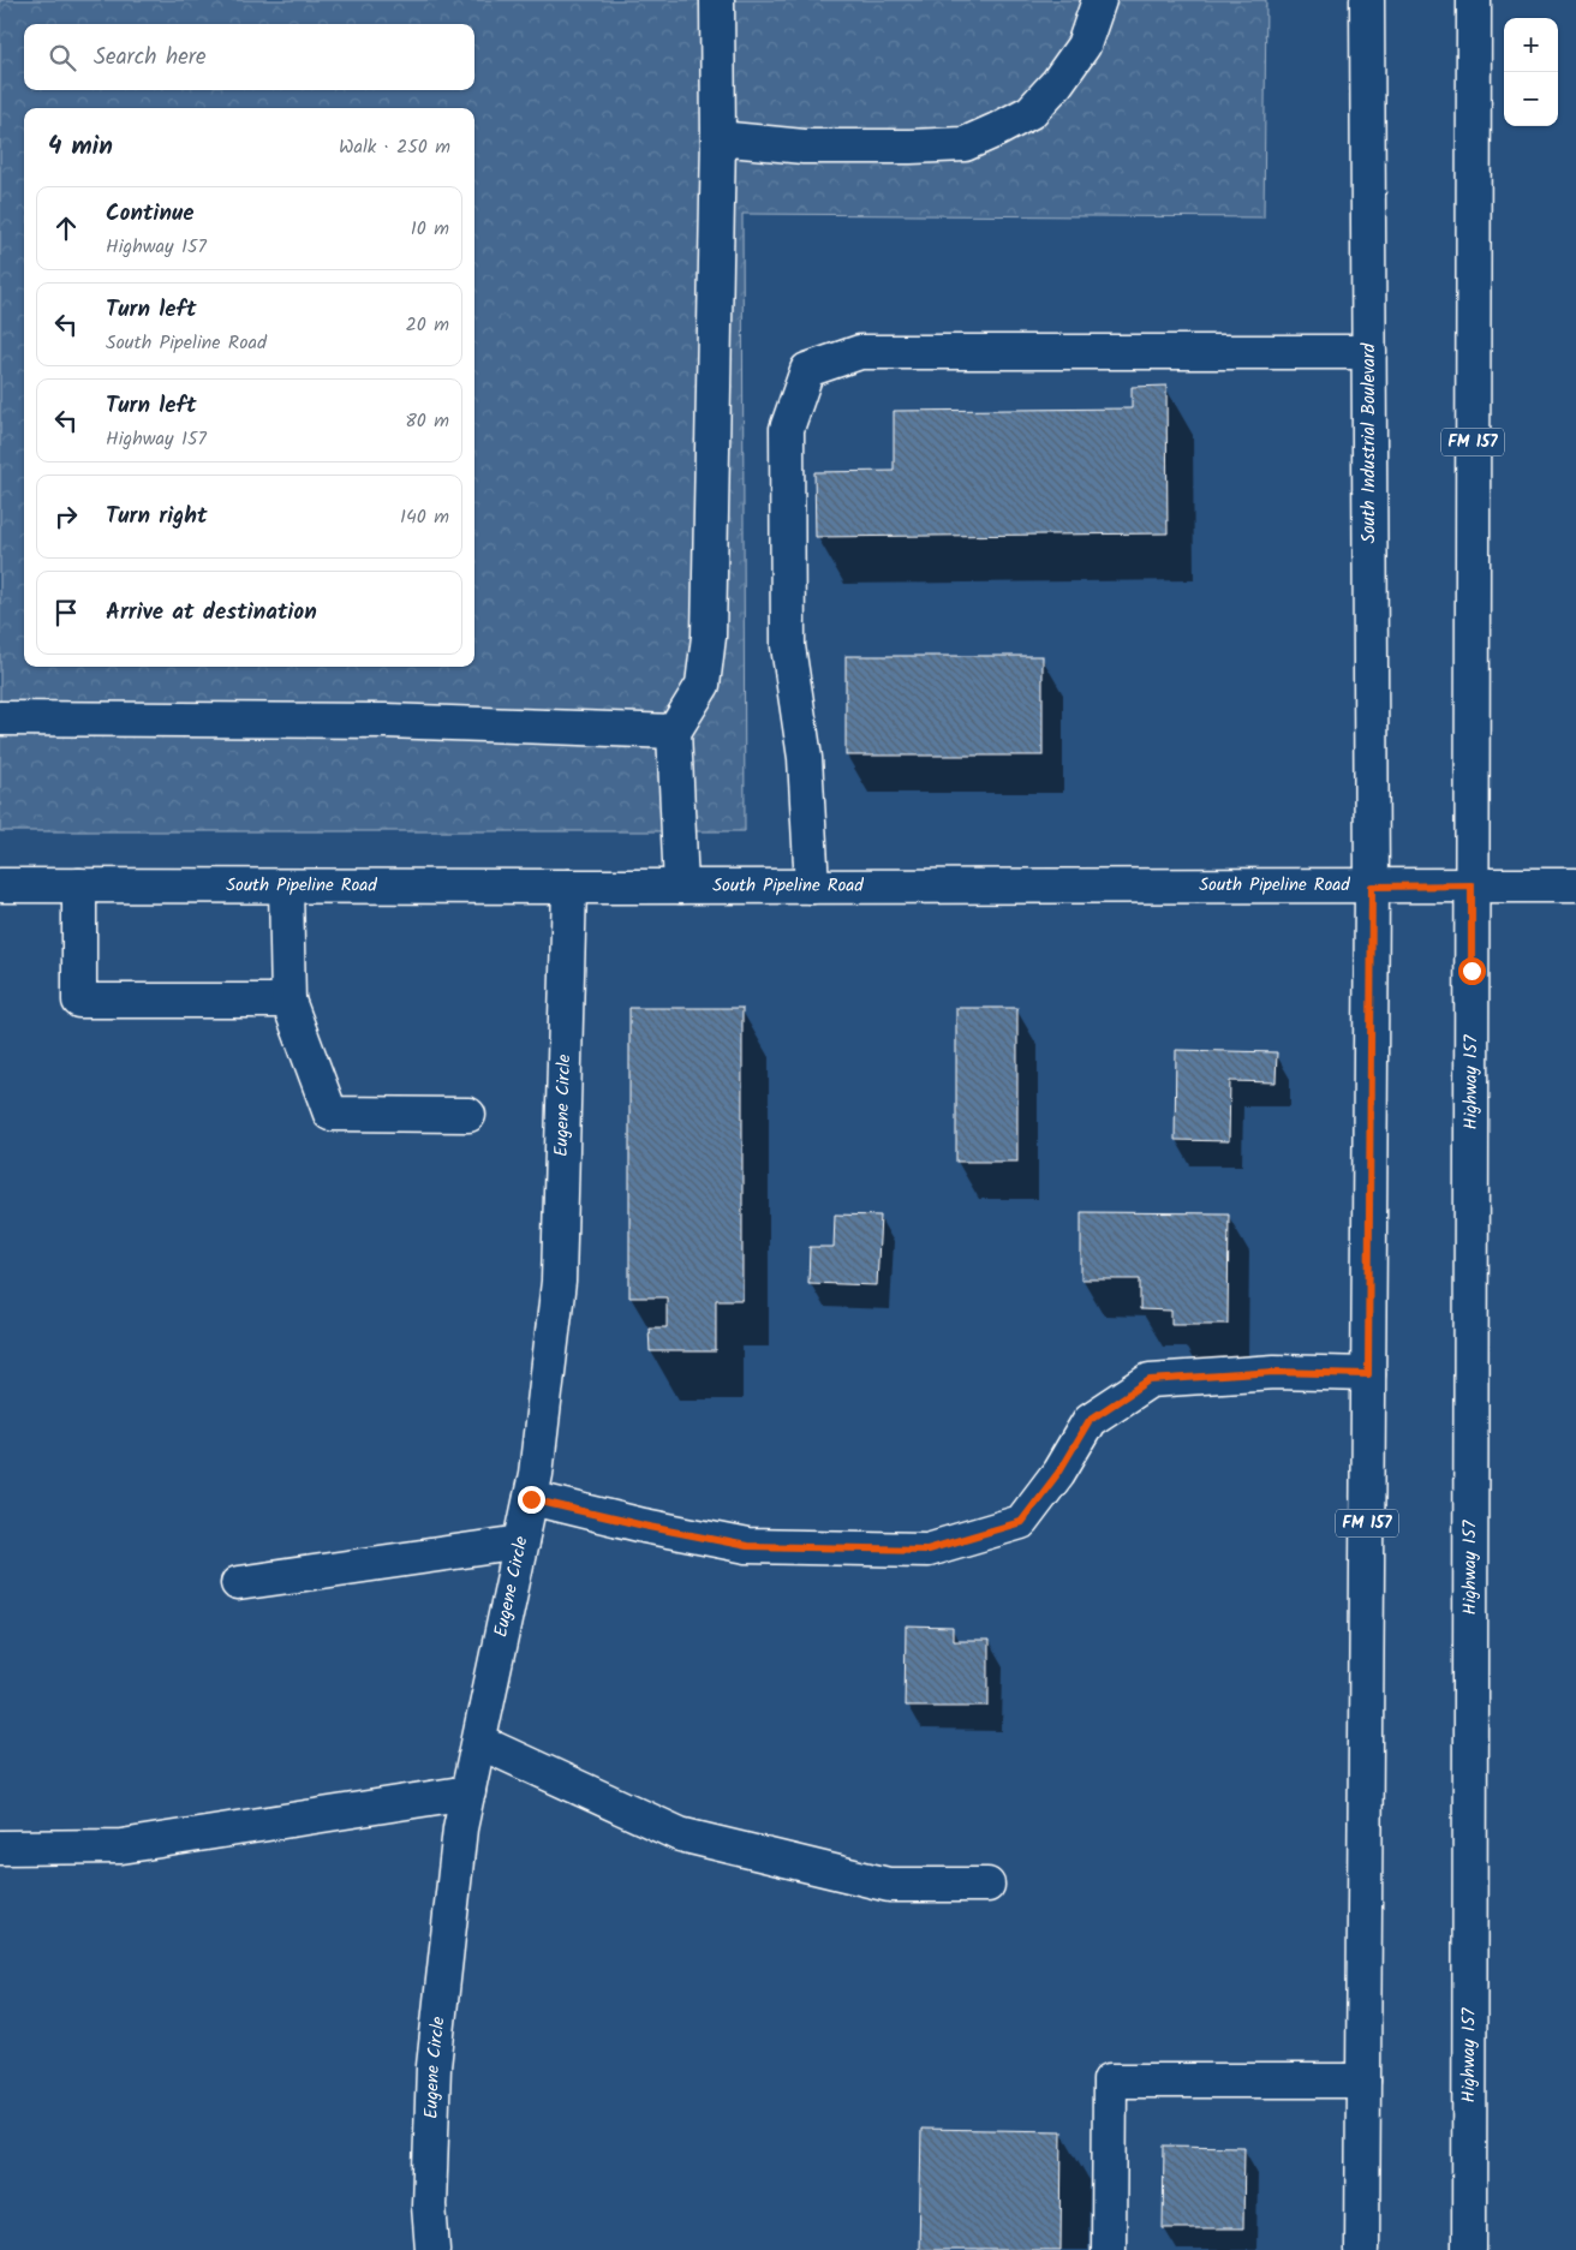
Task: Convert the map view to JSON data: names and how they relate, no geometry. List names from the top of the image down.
{
  "streets": {
    "main road": [
      "FM 157",
      "South Industrial Boulevard",
      "South Pipeline Road",
      "Highway 157",
      "Eugene Circle"
    ]
  },
  "crossings": [
    ["FM 157", "South Industrial Boulevard"],
    ["FM 157", "South Pipeline Road"],
    ["FM 157", "Highway 157"],
    ["South Industrial Boulevard", "South Pipeline Road"],
    ["South Pipeline Road", "Highway 157"],
    ["South Pipeline Road", "Eugene Circle"]
  ],
  "page": {
    "map_buttons": ["+", "−"],
    "search": "Search here",
    "heading": ["4 min", "Walk · 250 m"],
    "list": [
      ["Continue", "Highway 157", "10 m"],
      ["Turn left", "South Pipeline Road", "20 m"],
      ["Turn left", "Highway 157", "80 m"],
      ["Turn right", "140 m"],
      "Arrive at destination"
    ]
  }
}
